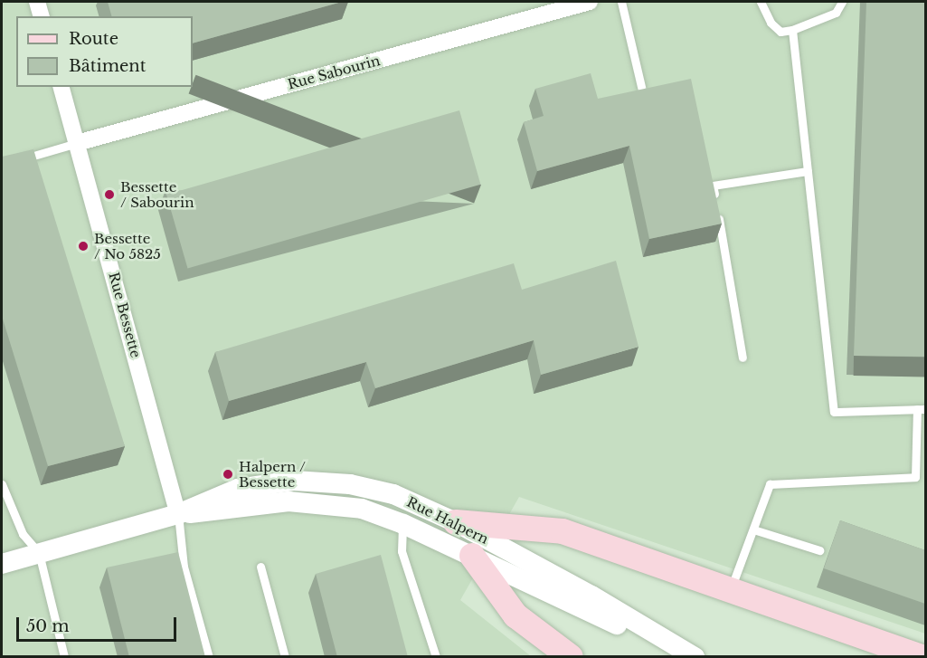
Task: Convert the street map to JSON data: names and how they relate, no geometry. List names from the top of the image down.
{
  "streets": {
    "street": ["Rue Sabourin", "Rue Bessette", "Rue Halpern"]
  },
  "crossings": [
    ["Rue Sabourin", "Rue Bessette"],
    ["Rue Bessette", "Rue Halpern"]
  ],
  "places": ["Bessette / Sabourin", "Bessette / No 5825", "Halpern / Bessette"],
  "legend": ["Route", "Bâtiment"],
  "scale_bar": "50 m"
}
